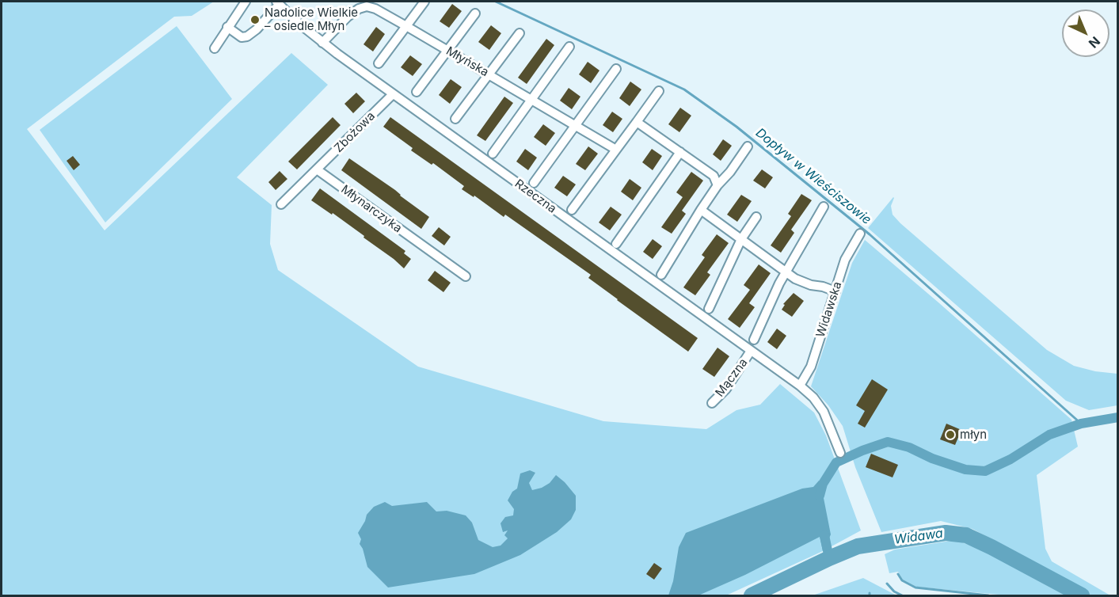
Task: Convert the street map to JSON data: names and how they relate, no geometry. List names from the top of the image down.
{
  "streets": {
    "street": [
      "Młyńska",
      "Zbożowa",
      "Rzeczna",
      "Młynarczyka",
      "Widawska",
      "Mączna"
    ]
  },
  "crossings": [
    ["Młyńska", "Rzeczna"],
    ["Zbożowa", "Rzeczna"],
    ["Zbożowa", "Młynarczyka"],
    ["Rzeczna", "Widawska"],
    ["Rzeczna", "Mączna"]
  ],
  "water": ["Dopływ w Wieściszowie", "Widawa"],
  "places": ["Nadolice Wielkie – osiedle Młyn", "młyn"],
  "north": "bottom right"
}
